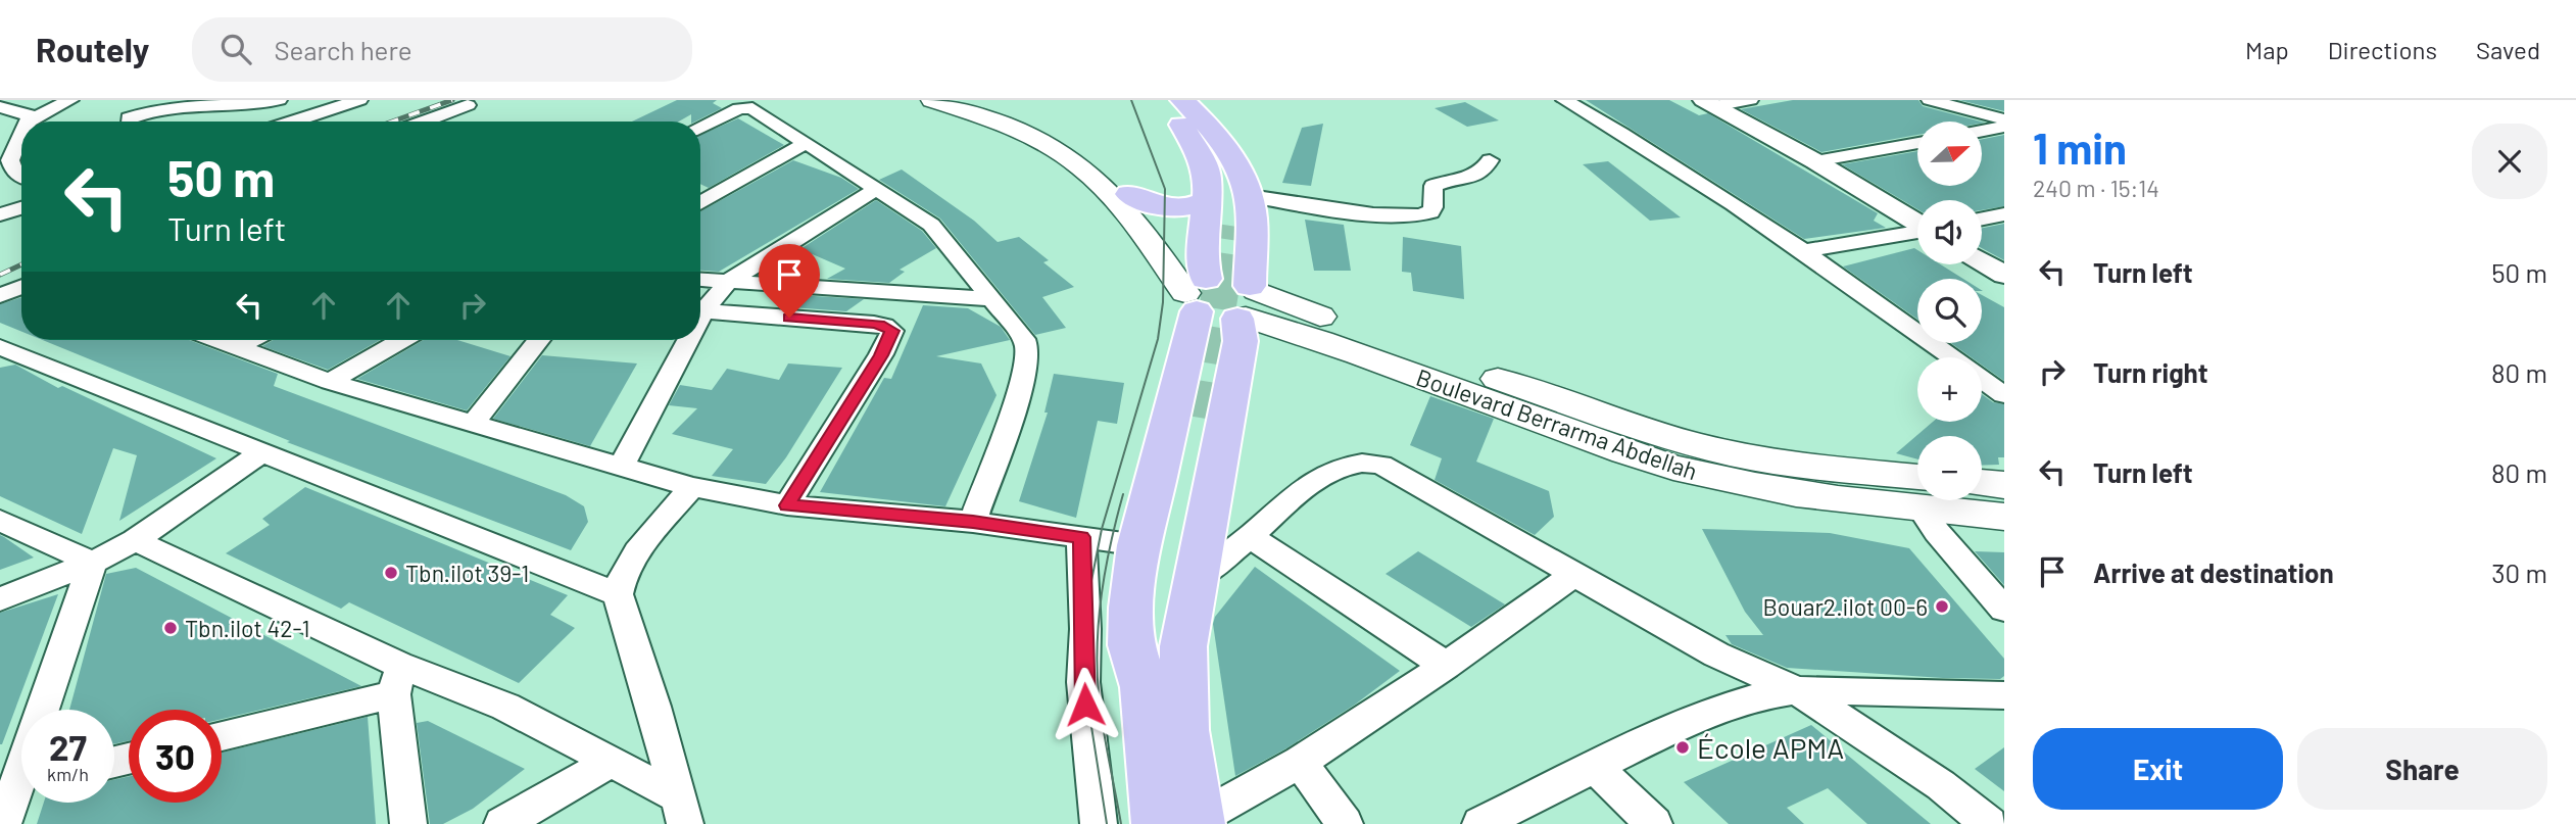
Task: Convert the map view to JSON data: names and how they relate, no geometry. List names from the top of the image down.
{
  "streets": {
    "main road": ["Boulevard Berrarma Abdellah"]
  },
  "places": [
    "Tbn.ilot 39-1",
    "Bouar2.ilot 00-6",
    "Tbn.ilot 42-1",
    "École APMA"
  ],
  "north": "right",
  "page": {
    "header": "Routely",
    "search": "Search here",
    "nav": ["Map", "Directions", "Saved"],
    "heading": ["1 min", "240 m · 15:14"],
    "map_buttons": ["+", "−"],
    "turn": ["50 m", "Turn left"],
    "list": [
      {
        "name": "Turn left",
        "value": "50 m"
      },
      {
        "name": "Turn right",
        "value": "80 m"
      },
      {
        "name": "Turn left",
        "value": "80 m"
      },
      {
        "name": "Arrive at destination",
        "value": "30 m"
      }
    ],
    "speed": "27 km/h",
    "limit": "30",
    "buttons": ["Exit", "Share"]
  }
}
